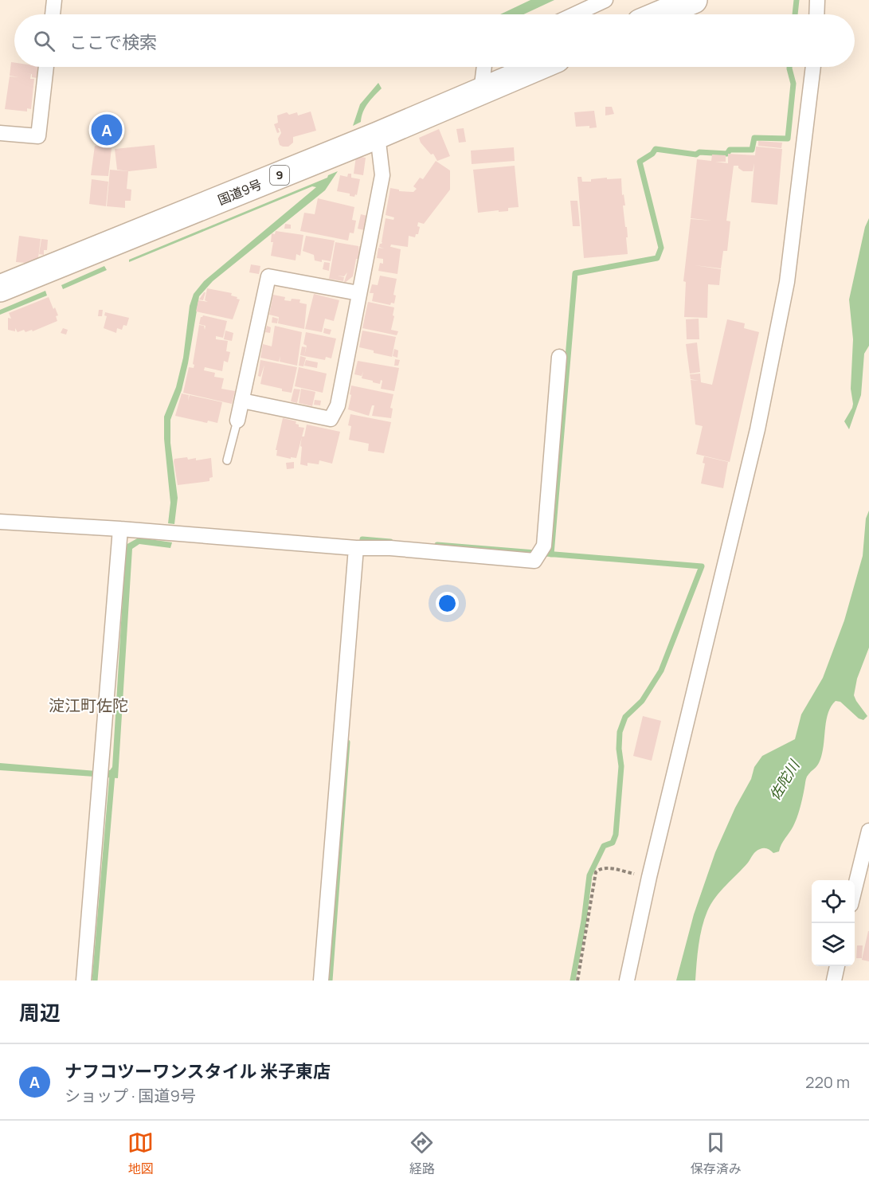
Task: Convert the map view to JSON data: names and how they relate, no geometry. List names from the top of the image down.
{
  "streets": {
    "highway": ["9", "国道9号"]
  },
  "districts": ["淀江町佐陀"],
  "water": ["佐陀川"],
  "page": {
    "search": "ここで検索",
    "pins": "A",
    "heading": "周辺",
    "list": [
      {
        "mark": "A",
        "name": "ナフコツーワンスタイル 米子東店",
        "note": "ショップ · 国道9号",
        "value": "220 m"
      }
    ],
    "nav": ["地図", "経路", "保存済み"]
  }
}
